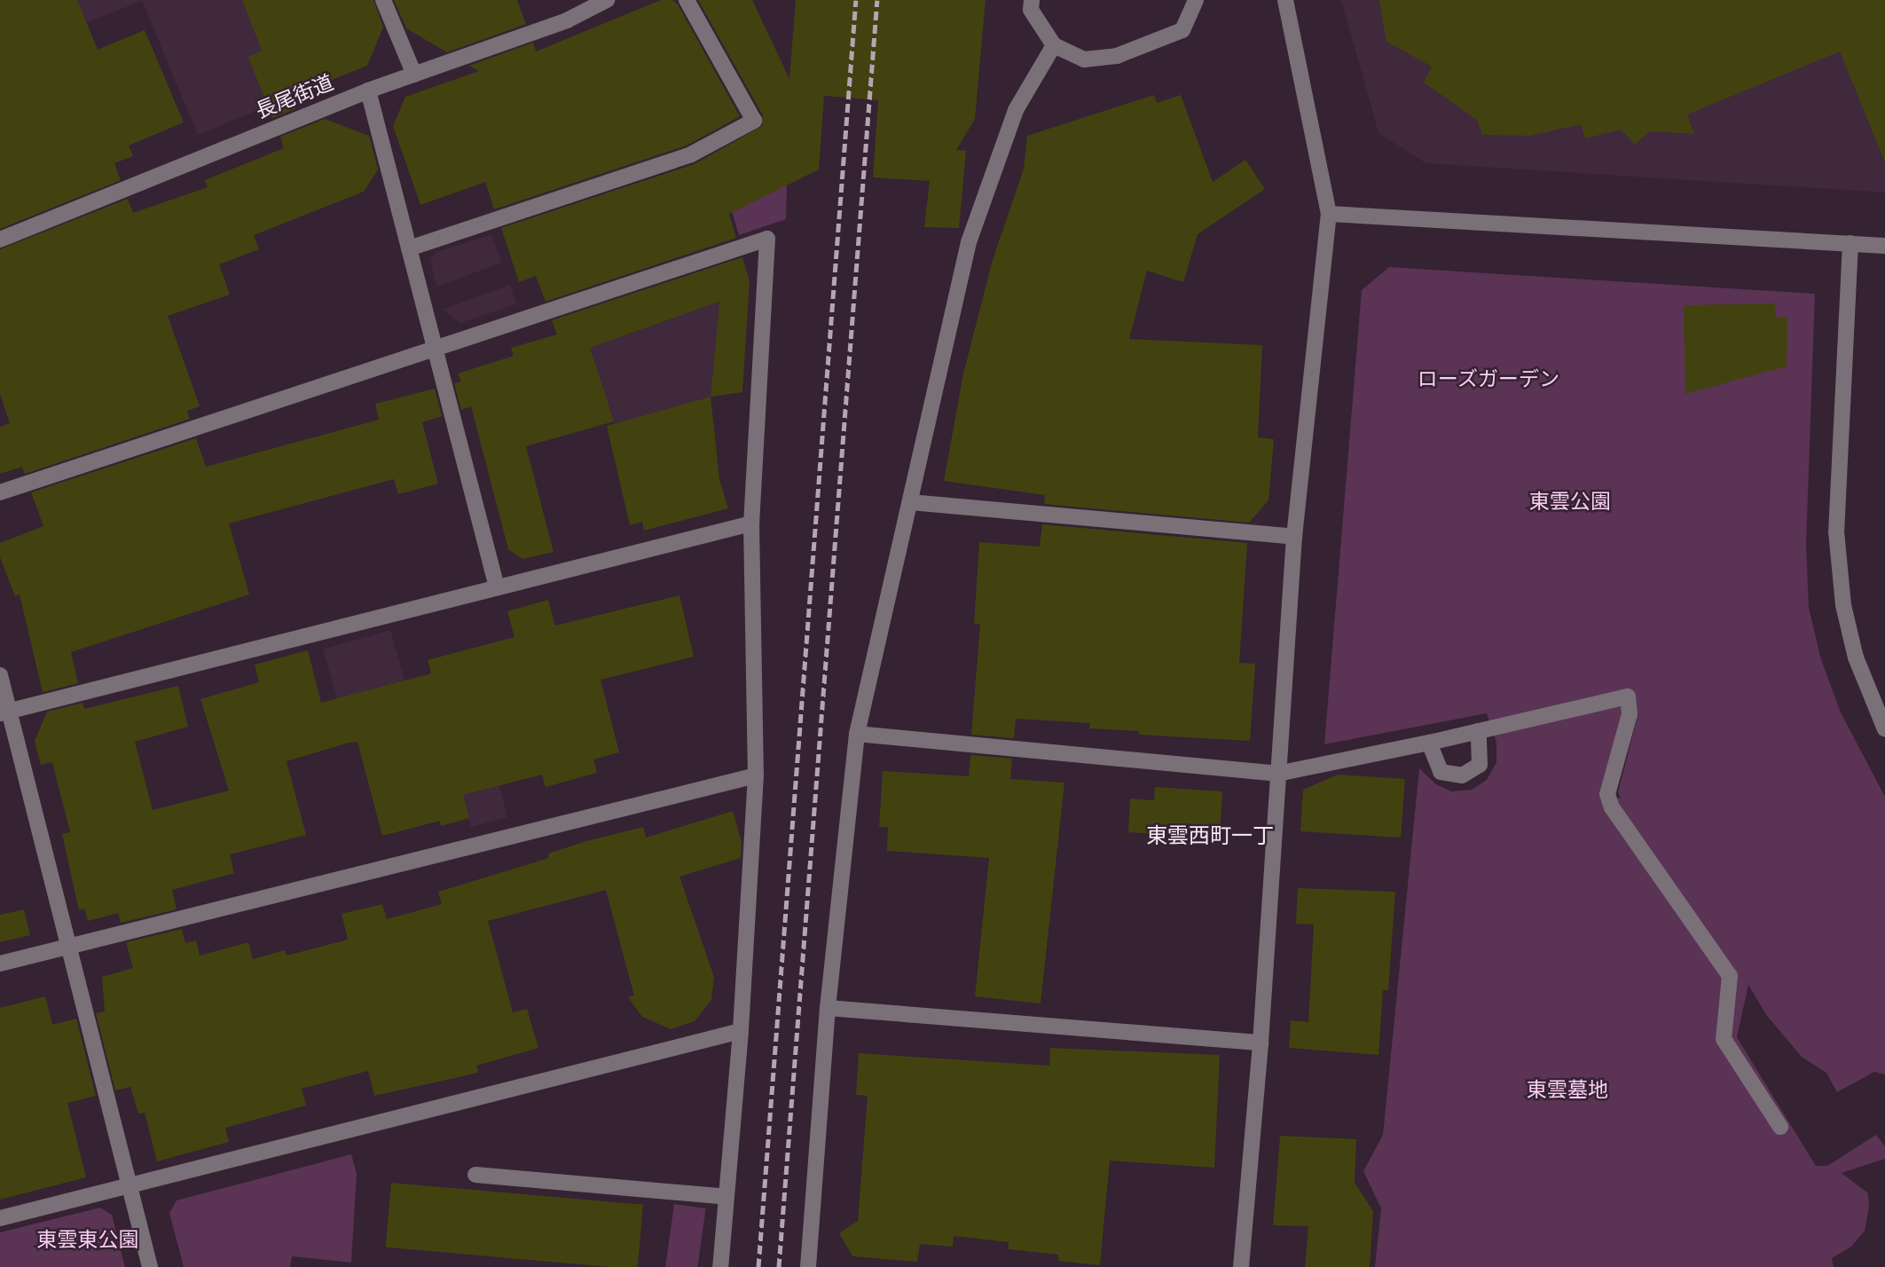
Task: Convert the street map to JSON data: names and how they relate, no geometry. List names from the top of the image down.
{
  "streets": {
    "street": ["長尾街道"]
  },
  "districts": ["東雲西町一丁"],
  "parks": [
    "ローズガーデン",
    "東雲公園",
    "東雲墓地",
    "東雲東公園"
  ]
}
